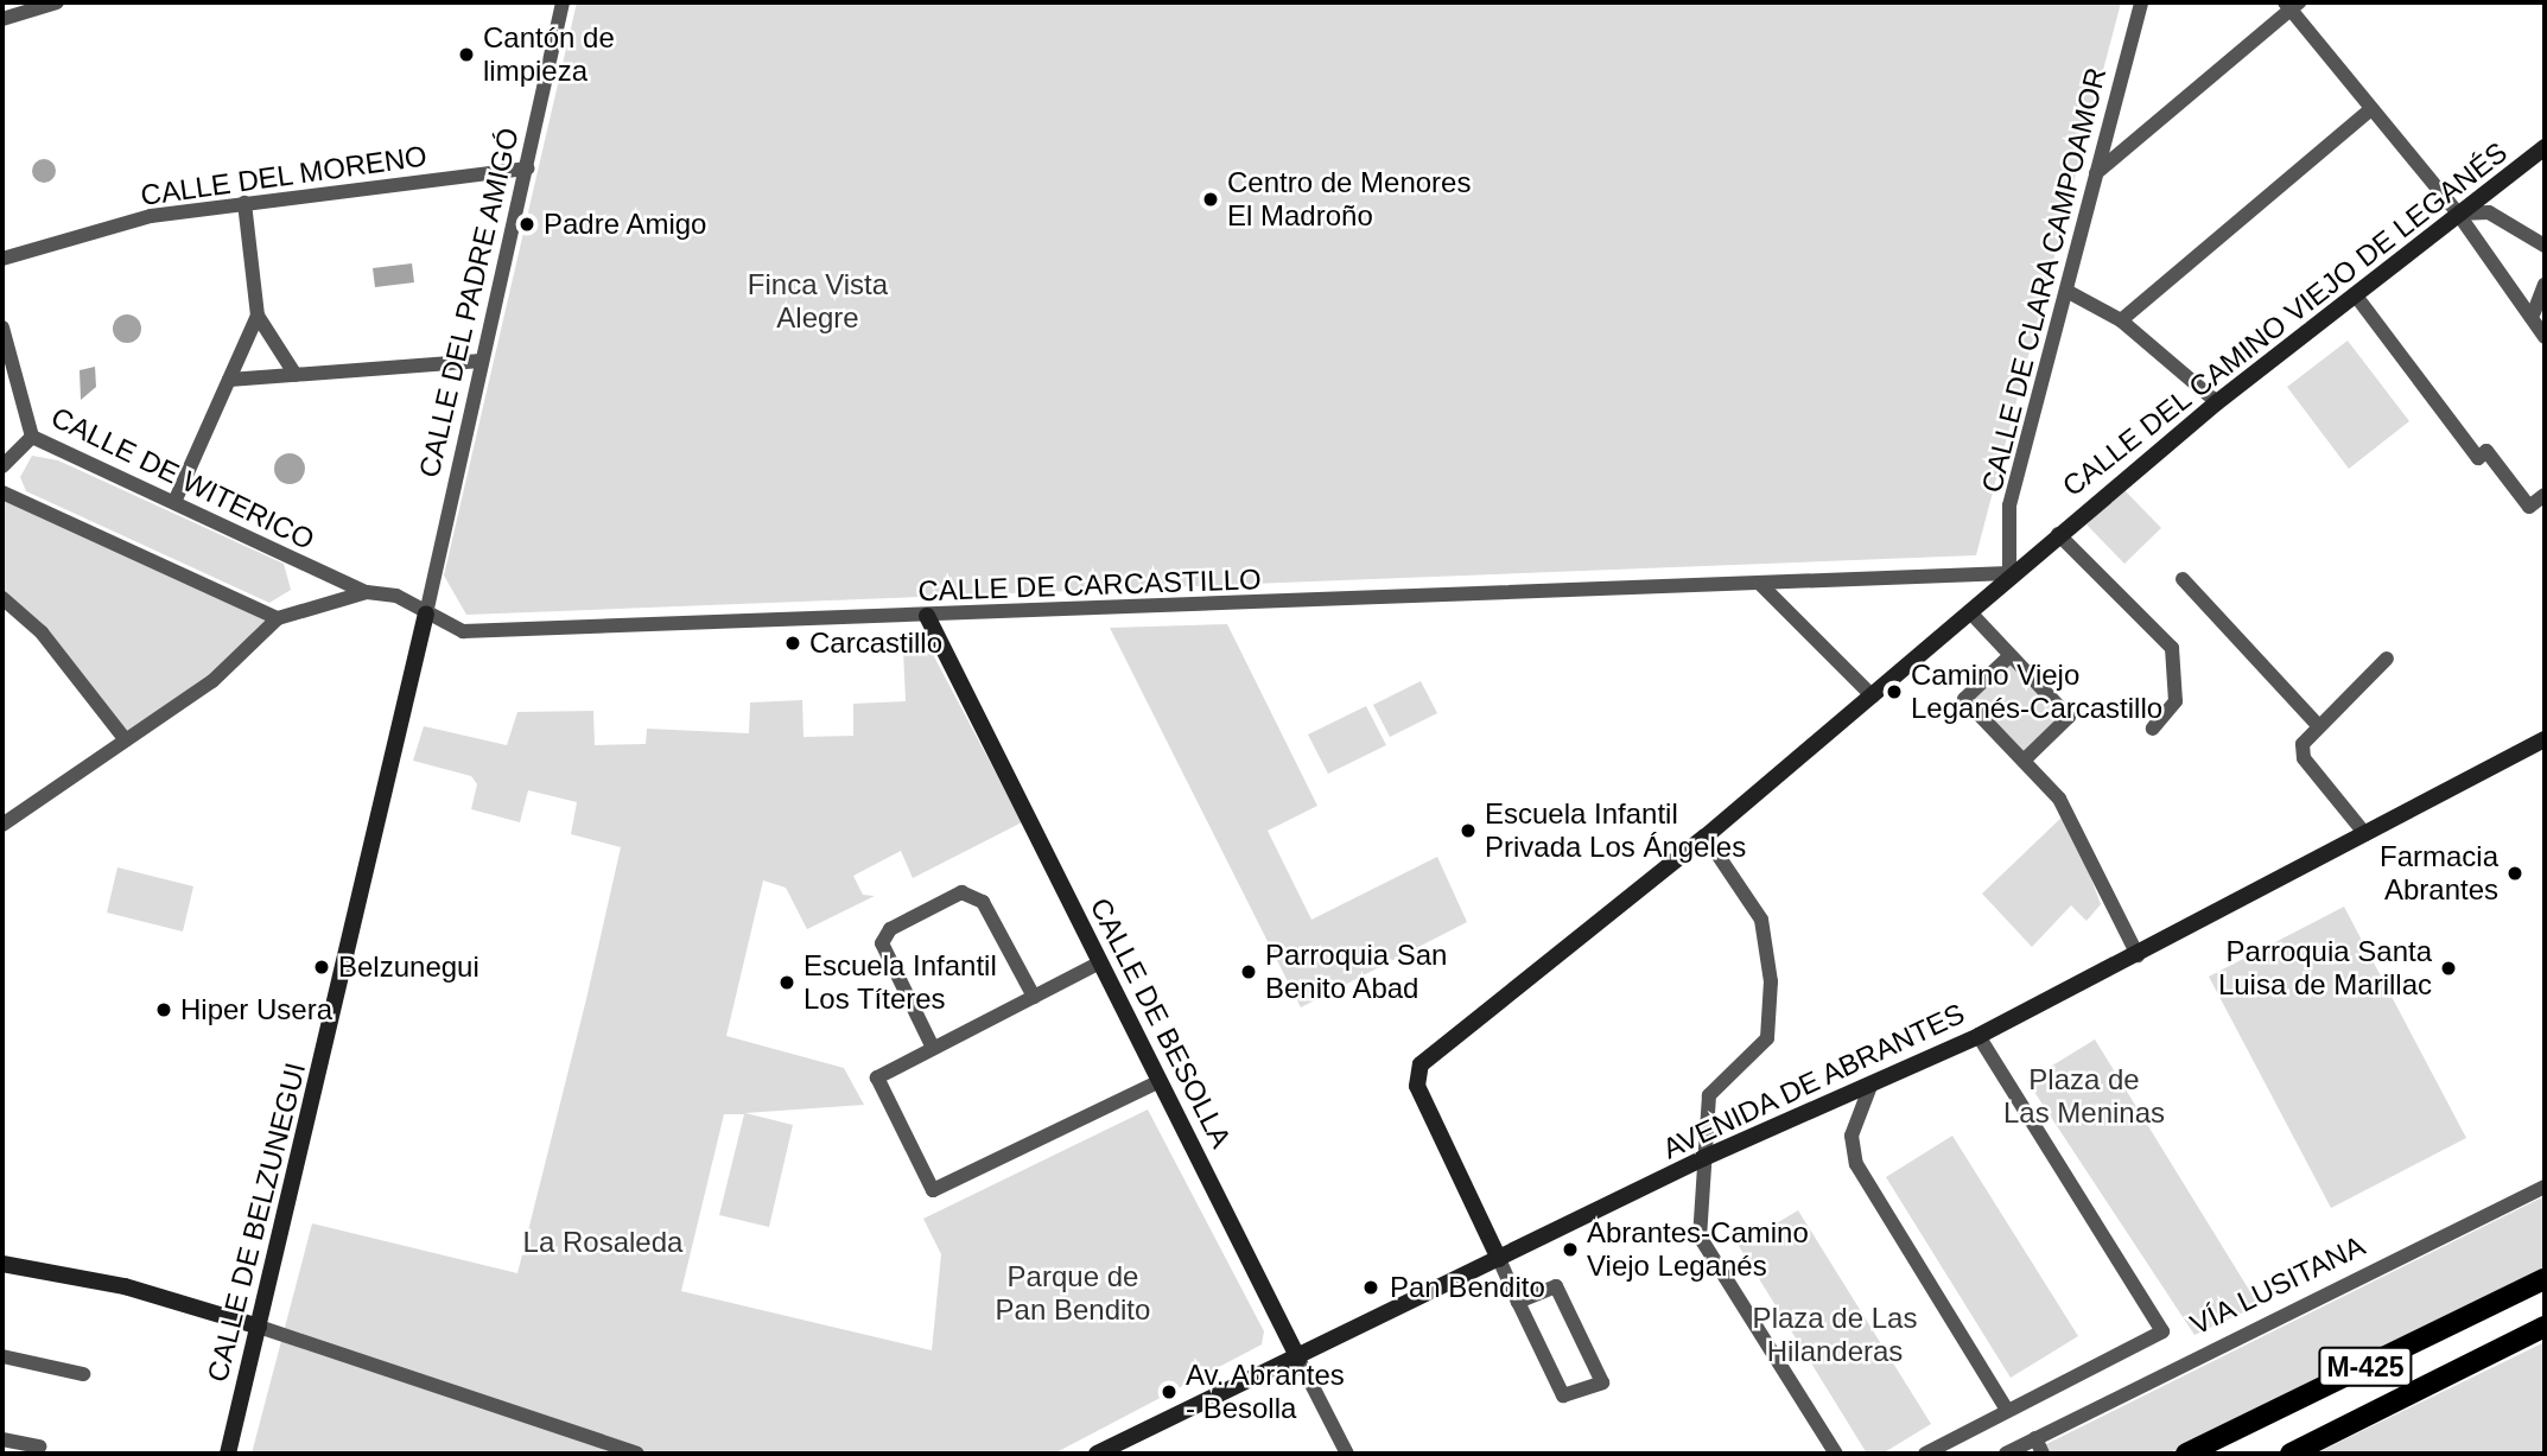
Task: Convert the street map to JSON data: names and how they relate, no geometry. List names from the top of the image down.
{
  "streets": {
    "main road": ["M-425"],
    "street": [
      "CALLE DEL MORENO",
      "CALLE DE CLARA CAMPOAMOR",
      "CALLE DEL PADRE AMIGÓ",
      "CALLE DEL CAMINO VIEJO DE LEGANÉS",
      "CALLE DE WITERICO",
      "CALLE DE CARCASTILLO",
      "CALLE DE BESOLLA",
      "AVENIDA DE ABRANTES",
      "CALLE DE BELZUNEGUI",
      "VÍA LUSITANA"
    ]
  },
  "crossings": [
    ["CALLE DEL MORENO", "CALLE DEL PADRE AMIGÓ"],
    ["CALLE DE CLARA CAMPOAMOR", "CALLE DEL CAMINO VIEJO DE LEGANÉS"],
    ["CALLE DE CLARA CAMPOAMOR", "CALLE DE CARCASTILLO"],
    ["CALLE DEL PADRE AMIGÓ", "CALLE DE CARCASTILLO"],
    ["CALLE DEL PADRE AMIGÓ", "CALLE DE BELZUNEGUI"],
    ["CALLE DEL CAMINO VIEJO DE LEGANÉS", "CALLE DE CARCASTILLO"],
    ["CALLE DEL CAMINO VIEJO DE LEGANÉS", "AVENIDA DE ABRANTES"],
    ["CALLE DE WITERICO", "CALLE DE CARCASTILLO"],
    ["CALLE DE CARCASTILLO", "CALLE DE BESOLLA"],
    ["CALLE DE CARCASTILLO", "CALLE DE BELZUNEGUI"],
    ["CALLE DE BESOLLA", "AVENIDA DE ABRANTES"]
  ],
  "parks": [
    "Finca Vista Alegre",
    "Plaza de Las Meninas",
    "La Rosaleda",
    "Parque de Pan Bendito",
    "Plaza de Las Hilanderas"
  ],
  "places": [
    "Cantón de limpieza",
    "Centro de Menores El Madroño",
    "Padre Amigo",
    "Carcastillo",
    "Camino Viejo Leganés-Carcastillo",
    "Escuela Infantil Privada Los Ángeles",
    "Farmacia Abrantes",
    "Belzunegui",
    "Parroquia Santa Luisa de Marillac",
    "Parroquia San Benito Abad",
    "Escuela Infantil Los Títeres",
    "Hiper Usera",
    "Abrantes-Camino Viejo Leganés",
    "Pan Bendito",
    "Av. Abrantes - Besolla"
  ]
}
